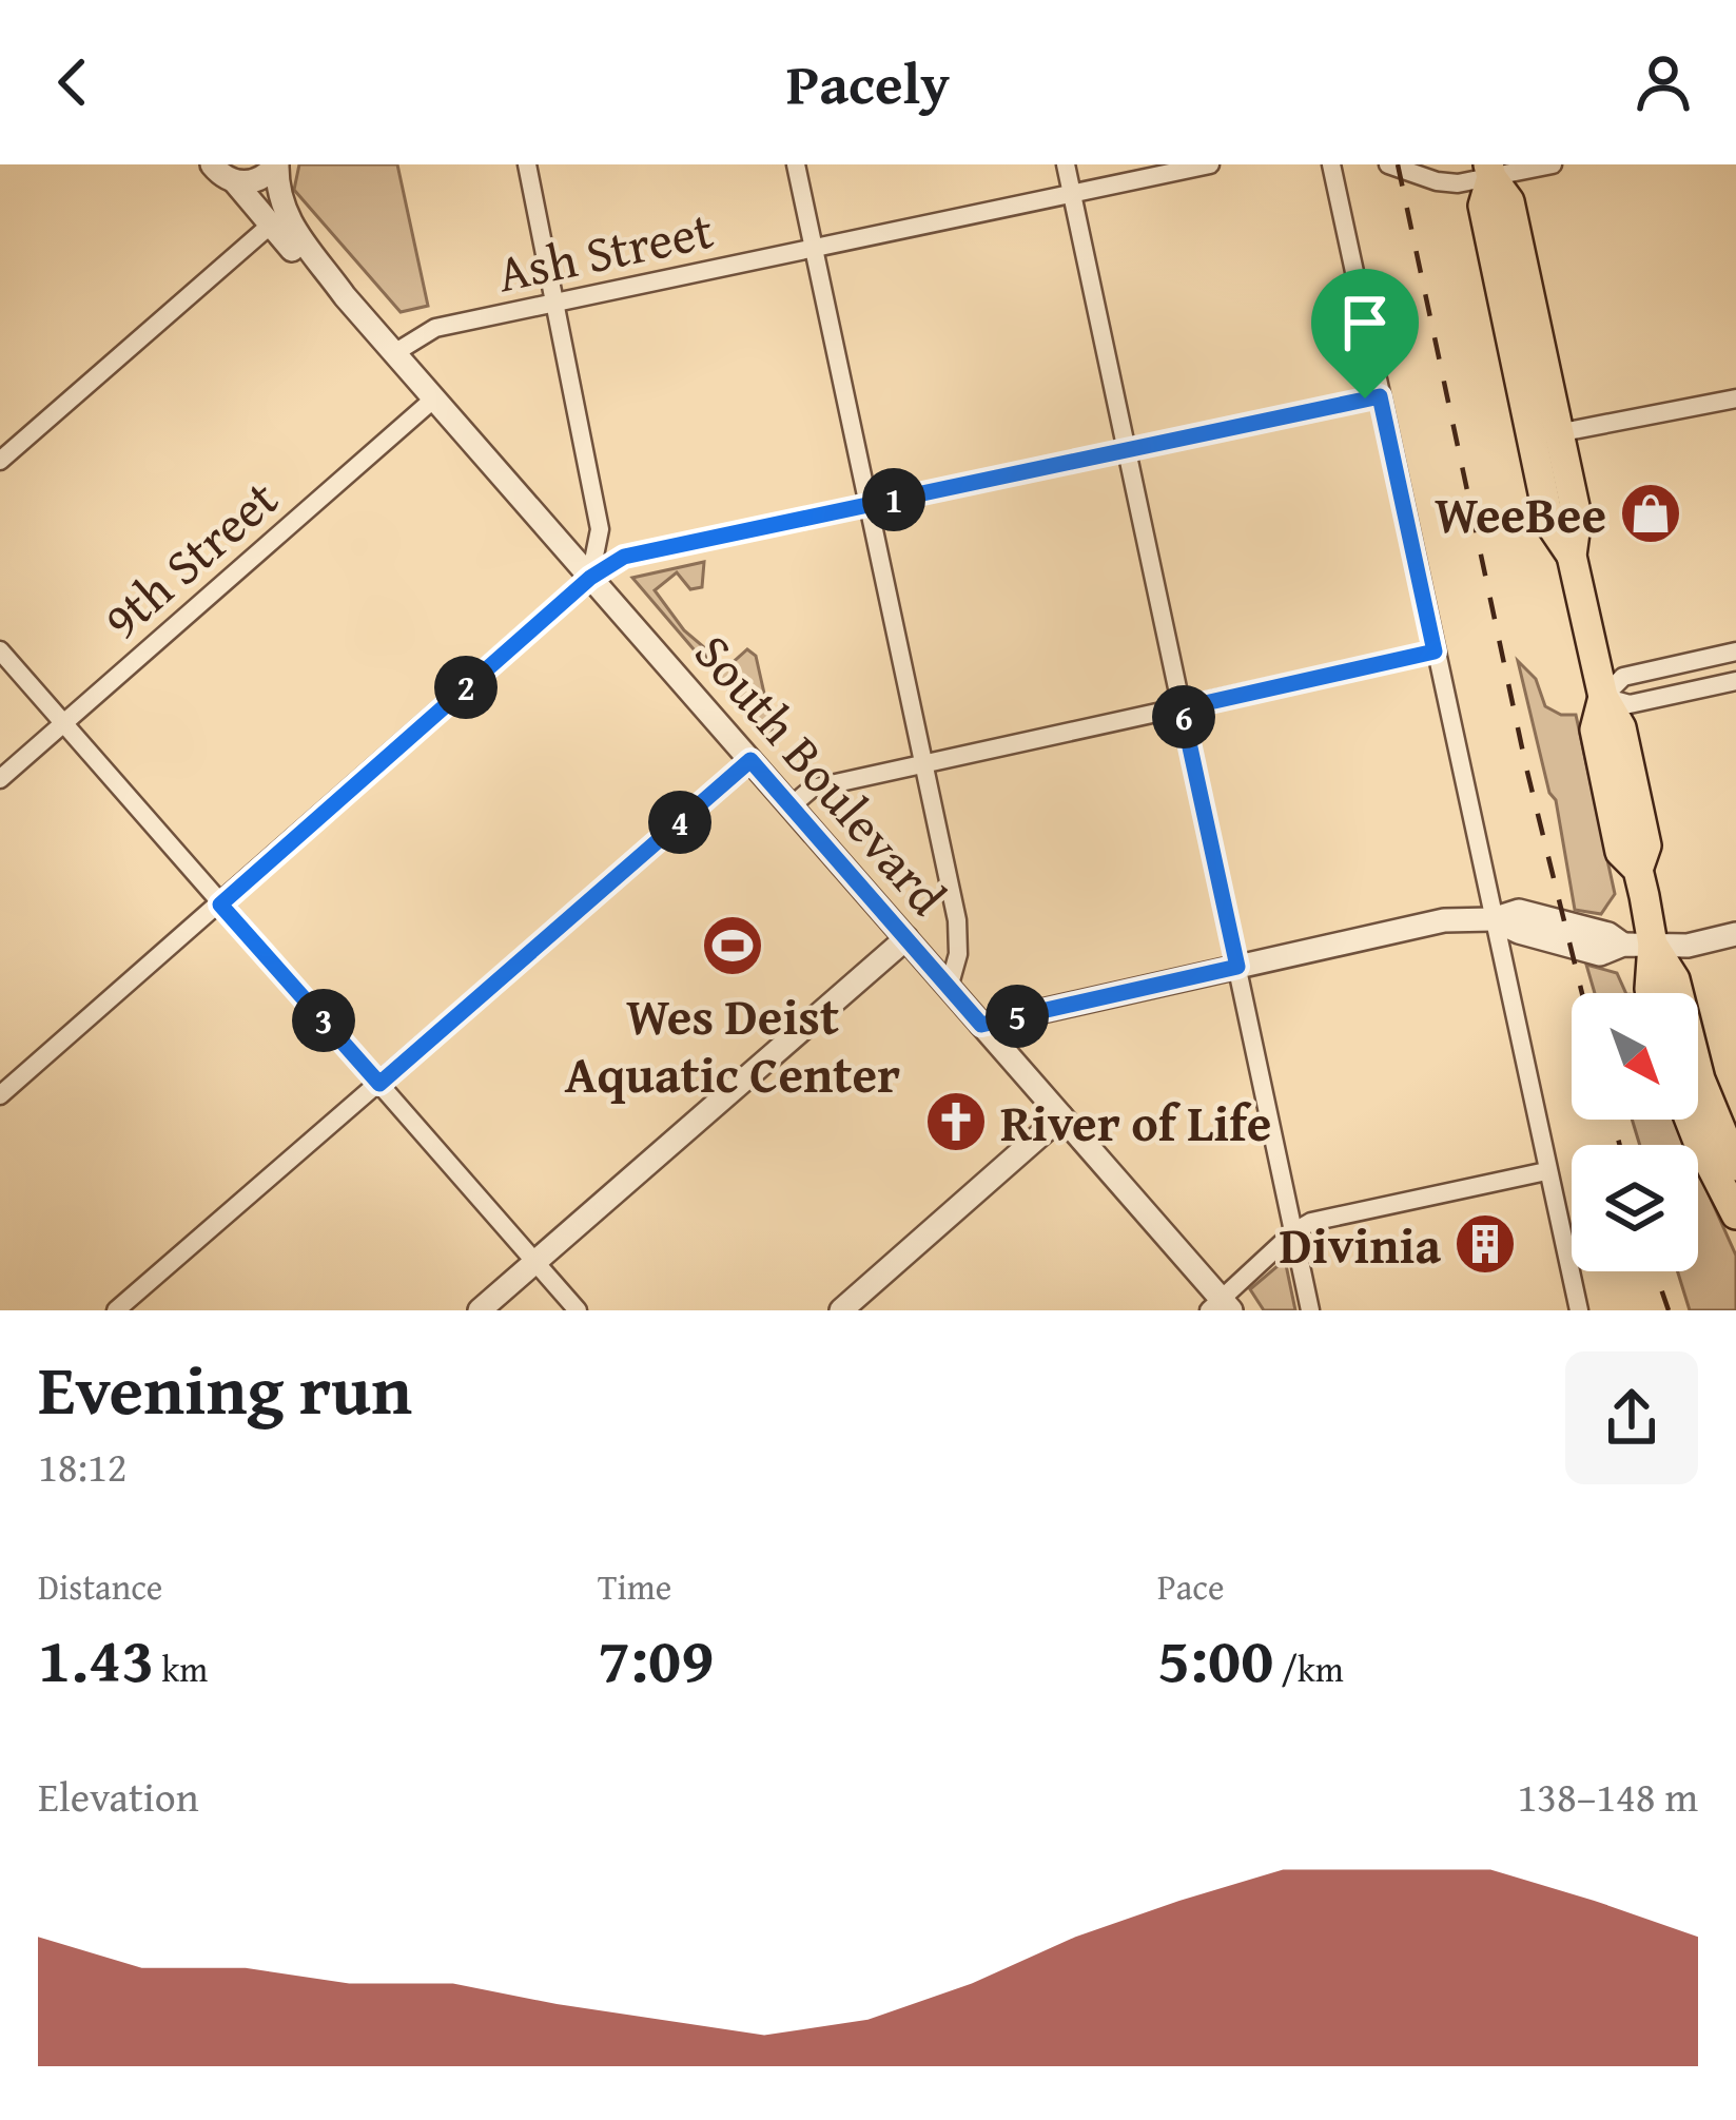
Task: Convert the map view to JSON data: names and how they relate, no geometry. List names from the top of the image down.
{
  "streets": {
    "street": ["Ash Street", "9th Street", "South Boulevard"]
  },
  "crossings": [
    ["Ash Street", "South Boulevard"],
    ["9th Street", "South Boulevard"]
  ],
  "places": {
    "shop": ["WeeBee"],
    "sports": ["Wes Deist Aquatic Center"],
    "church": ["River of Life"],
    "building": ["Divinia"]
  },
  "north": "bottom right",
  "page": {
    "header": "Pacely",
    "pins": [
      "1",
      "2",
      "6",
      "4",
      "5",
      "3"
    ],
    "heading": ["Evening run", "18:12"],
    "stats": [
      ["Distance", "1.43 km"],
      ["Time", "7:09"],
      ["Pace", "5:00 /km"]
    ],
    "chart": ["Elevation", "138–148 m"]
  }
}
